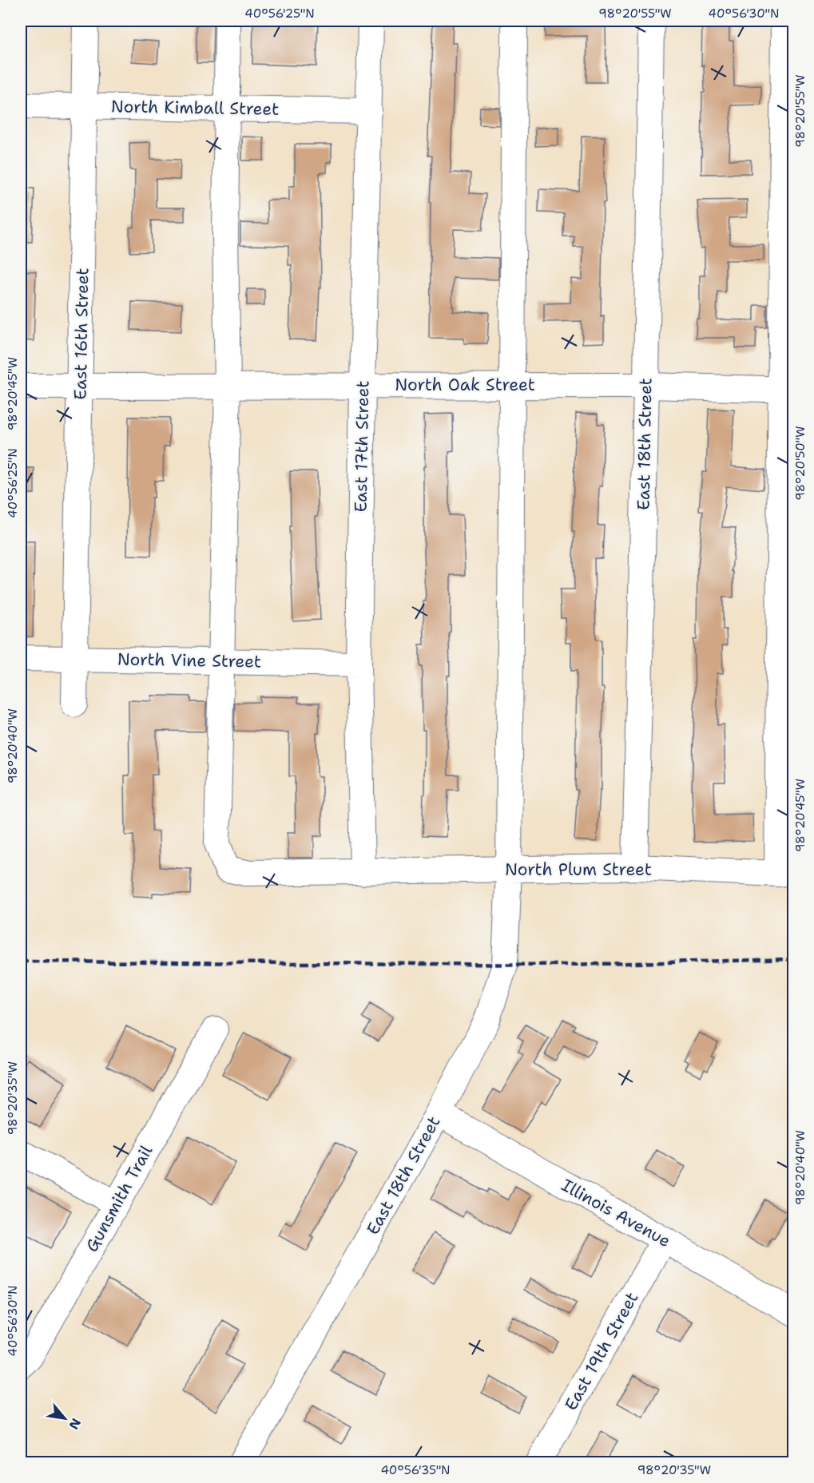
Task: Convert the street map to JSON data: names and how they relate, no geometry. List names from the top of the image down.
{
  "streets": {
    "street": [
      "North Kimball Street",
      "East 16th Street",
      "North Oak Street",
      "East 18th Street",
      "East 17th Street",
      "North Vine Street",
      "North Plum Street",
      "Gunsmith Trail",
      "Illinois Avenue",
      "East 19th Street"
    ]
  },
  "crossings": [
    ["North Kimball Street", "East 16th Street"],
    ["North Kimball Street", "East 17th Street"],
    ["East 16th Street", "North Oak Street"],
    ["East 16th Street", "North Vine Street"],
    ["North Oak Street", "East 18th Street"],
    ["North Oak Street", "East 17th Street"],
    ["East 18th Street", "North Plum Street"],
    ["East 18th Street", "Illinois Avenue"],
    ["East 17th Street", "North Vine Street"],
    ["East 17th Street", "North Plum Street"],
    ["North Vine Street", "North Plum Street"],
    ["Illinois Avenue", "East 19th Street"]
  ],
  "north": "bottom right",
  "coordinates": [
    "40°56'25\"N",
    "98°20'55\"W",
    "40°56'30\"N",
    "98°20'45\"W",
    "98°20'50\"W",
    "98°20'40\"W",
    "98°20'35\"W",
    "40°56'35\"N"
  ]
}
